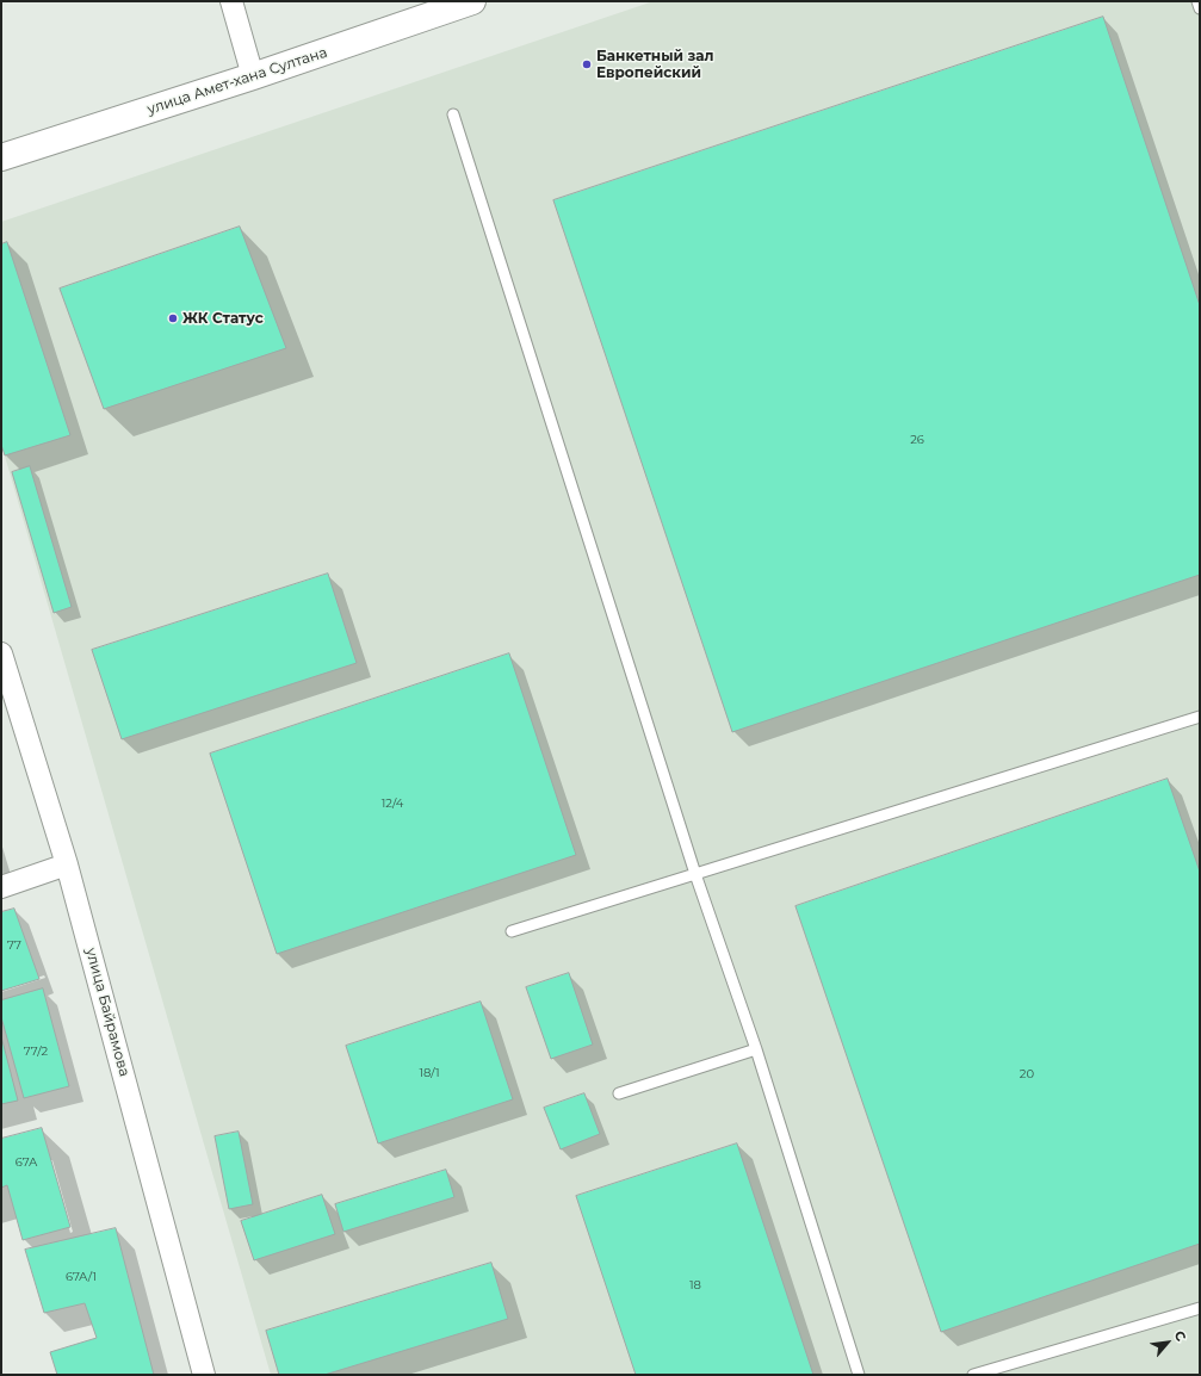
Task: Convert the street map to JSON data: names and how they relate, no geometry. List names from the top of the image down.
{
  "streets": {
    "main road": ["улица Амет-хана Султана"],
    "street": ["улица Байрамова"]
  },
  "places": ["Банкетный зал Европейский", "ЖК Статус"],
  "house_numbers": [
    "26",
    "12/4",
    "77",
    "77/2",
    "18/1",
    "20",
    "67А",
    "67А/1",
    "18"
  ],
  "north": "top right"
}
